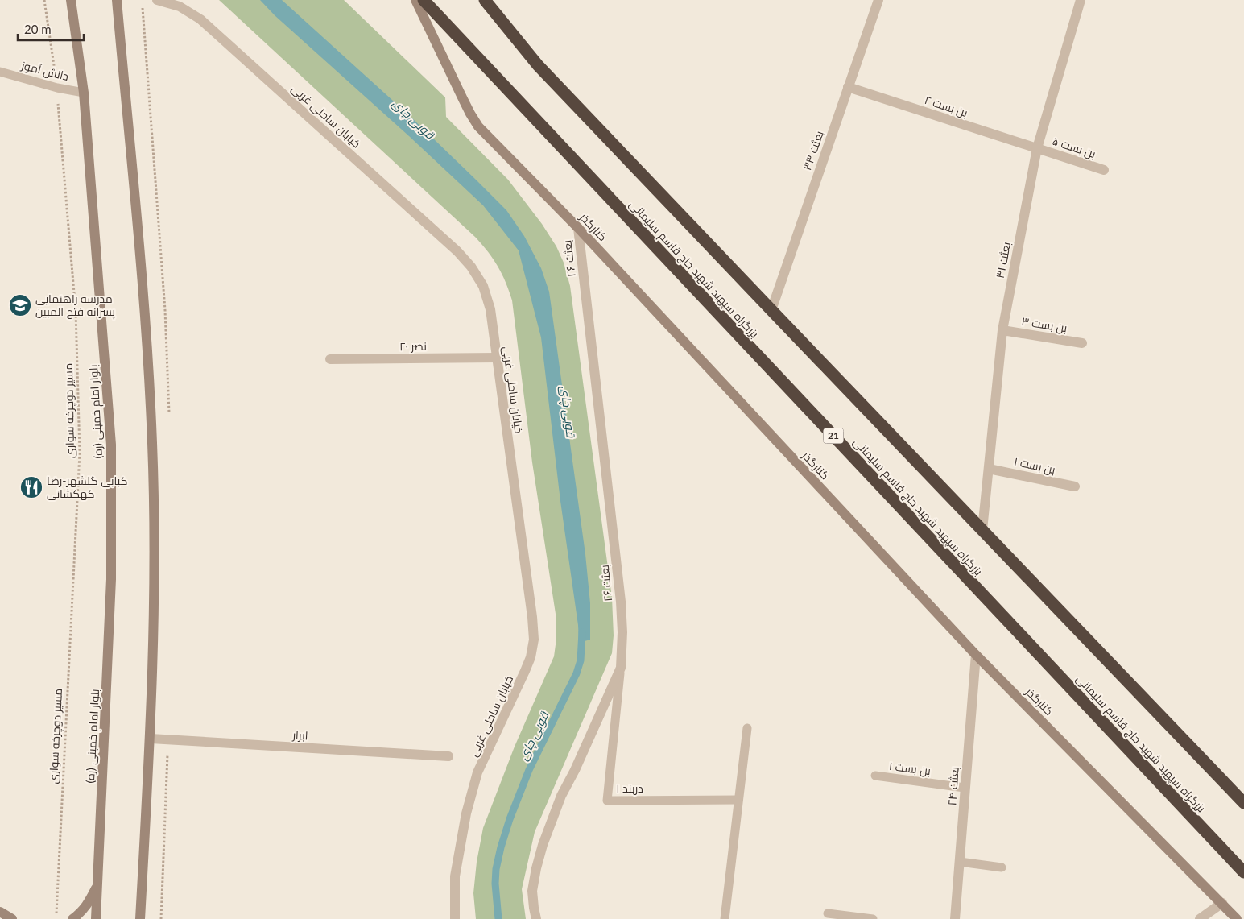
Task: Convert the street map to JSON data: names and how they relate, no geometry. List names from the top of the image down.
{
  "streets": {
    "highway": ["بزرگراه سپهبد شهید حاج قاسم سلیمانی", "21"],
    "main road": ["کنارگذر", "بلوار امام خمینی (ره)"],
    "street": [
      "بن بست ۲",
      "خیابان ساحلی غربی",
      "بن بست ۵",
      "بعثت ۳۳",
      "بعثت ۲۶",
      "بعثت ۳۱",
      "بن بست ۳",
      "نصر ۲۰",
      "بن بست ۱",
      "ابرار",
      "بعثت ۲۴"
    ],
    "lane": ["دانش آموز", "دربند ۱"],
    "path": ["مسیر دوچرخه سواری"]
  },
  "crossings": [
    ["دانش آموز", "مسیر دوچرخه سواری"],
    ["دانش آموز", "بلوار امام خمینی (ره)"],
    ["بن بست ۲", "بن بست ۵"],
    ["بن بست ۲", "بعثت ۳۳"],
    ["بن بست ۲", "بعثت ۳۱"],
    ["خیابان ساحلی غربی", "نصر ۲۰"],
    ["بن بست ۵", "بعثت ۳۱"],
    ["کنارگذر", "بعثت ۲۶"],
    ["کنارگذر", "بعثت ۲۴"],
    ["بعثت ۲۶", "دربند ۱"],
    ["بعثت ۳۱", "بن بست ۳"],
    ["بعثت ۳۱", "بن بست ۱"],
    ["بن بست ۱", "بعثت ۲۴"]
  ],
  "water": ["قوبی چای"],
  "places": {
    "school or university": ["مدرسه راهنمایی پسرانه فتح المبین"],
    "restaurant": ["کبابی گلشهر-رضا کهکشانی"]
  },
  "scale_bar": "20 m"
}
